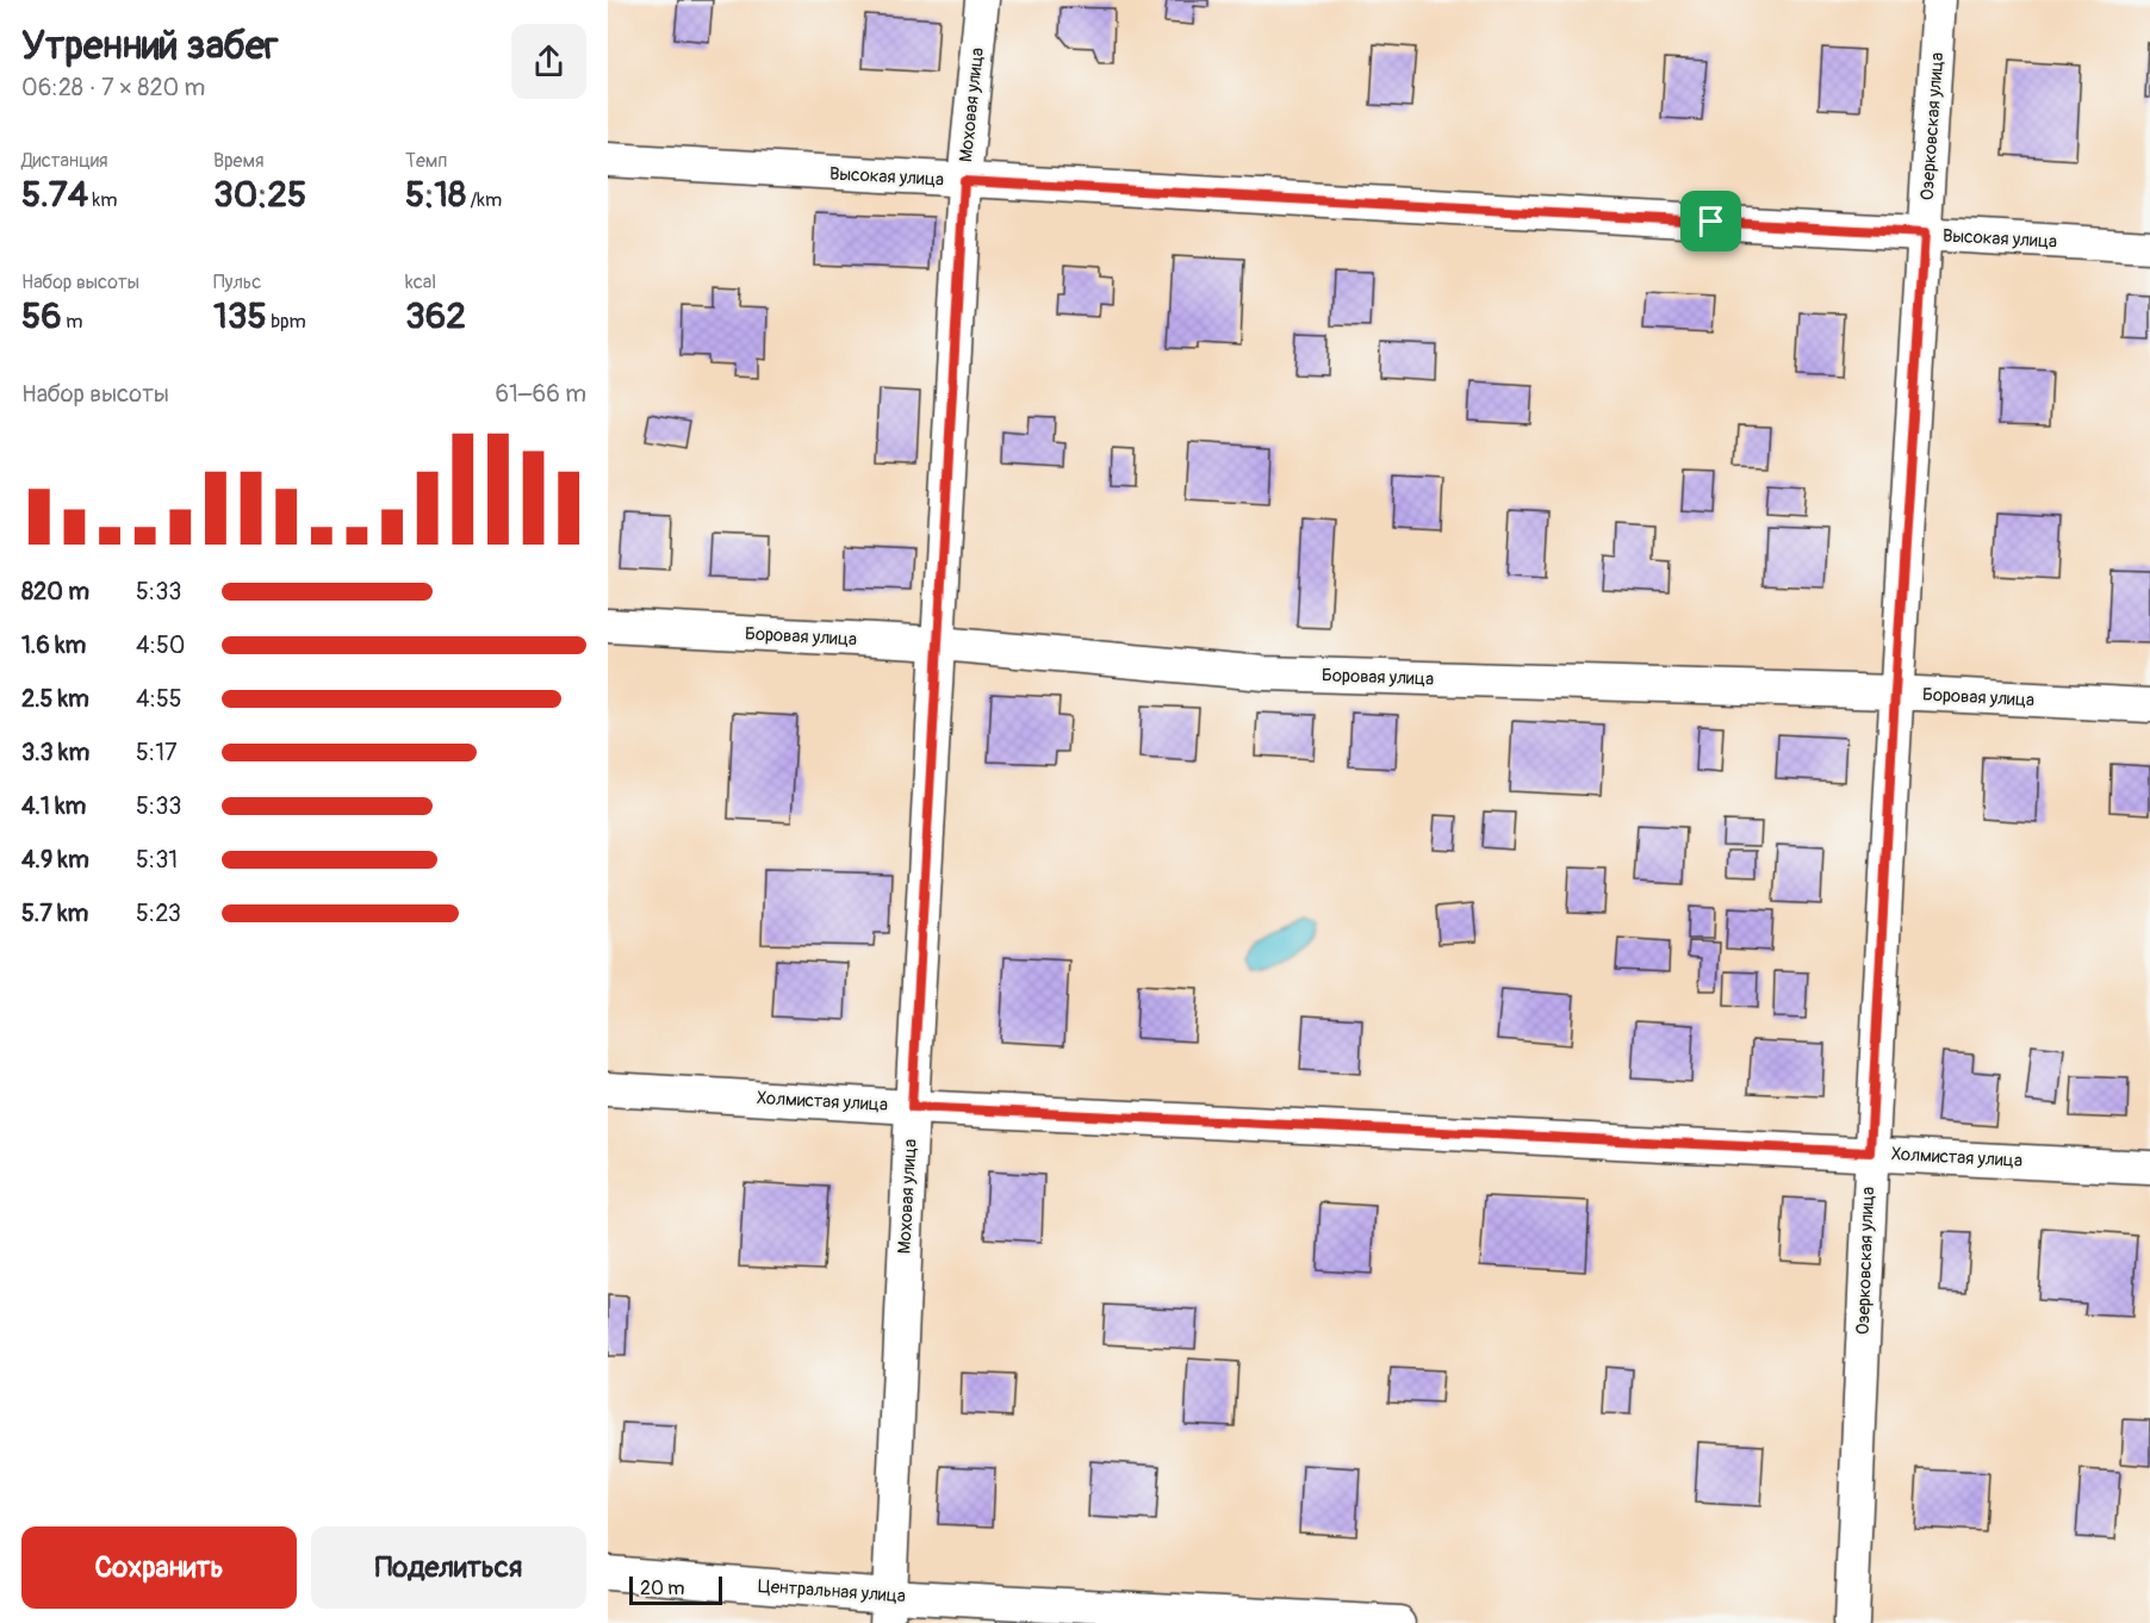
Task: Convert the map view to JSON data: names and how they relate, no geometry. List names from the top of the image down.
{
  "streets": {
    "street": [
      "Моховая улица",
      "Озерковская улица",
      "Высокая улица",
      "Боровая улица",
      "Холмистая улица",
      "Центральная улица"
    ]
  },
  "crossings": [
    ["Моховая улица", "Высокая улица"],
    ["Моховая улица", "Боровая улица"],
    ["Моховая улица", "Холмистая улица"],
    ["Моховая улица", "Центральная улица"],
    ["Озерковская улица", "Высокая улица"],
    ["Озерковская улица", "Боровая улица"],
    ["Озерковская улица", "Холмистая улица"]
  ],
  "scale_bar": "20 m",
  "page": {
    "heading": ["Утренний забег", "06:28 · 7 × 820 m"],
    "stats": [
      ["Дистанция", "5.74 km"],
      ["Время", "30:25"],
      ["Темп", "5:18 /km"],
      ["Набор высоты", "56 m"],
      ["Пульс", "135 bpm"],
      ["kcal", "362"]
    ],
    "chart": ["Набор высоты", "61–66 m"],
    "list": [
      {
        "name": "820 m",
        "note": "5:33"
      },
      {
        "name": "1.6 km",
        "note": "4:50"
      },
      {
        "name": "2.5 km",
        "note": "4:55"
      },
      {
        "name": "3.3 km",
        "note": "5:17"
      },
      {
        "name": "4.1 km",
        "note": "5:33"
      },
      {
        "name": "4.9 km",
        "note": "5:31"
      },
      {
        "name": "5.7 km",
        "note": "5:23"
      }
    ],
    "buttons": ["Сохранить", "Поделиться"],
    "scale": "20 m"
  }
}
